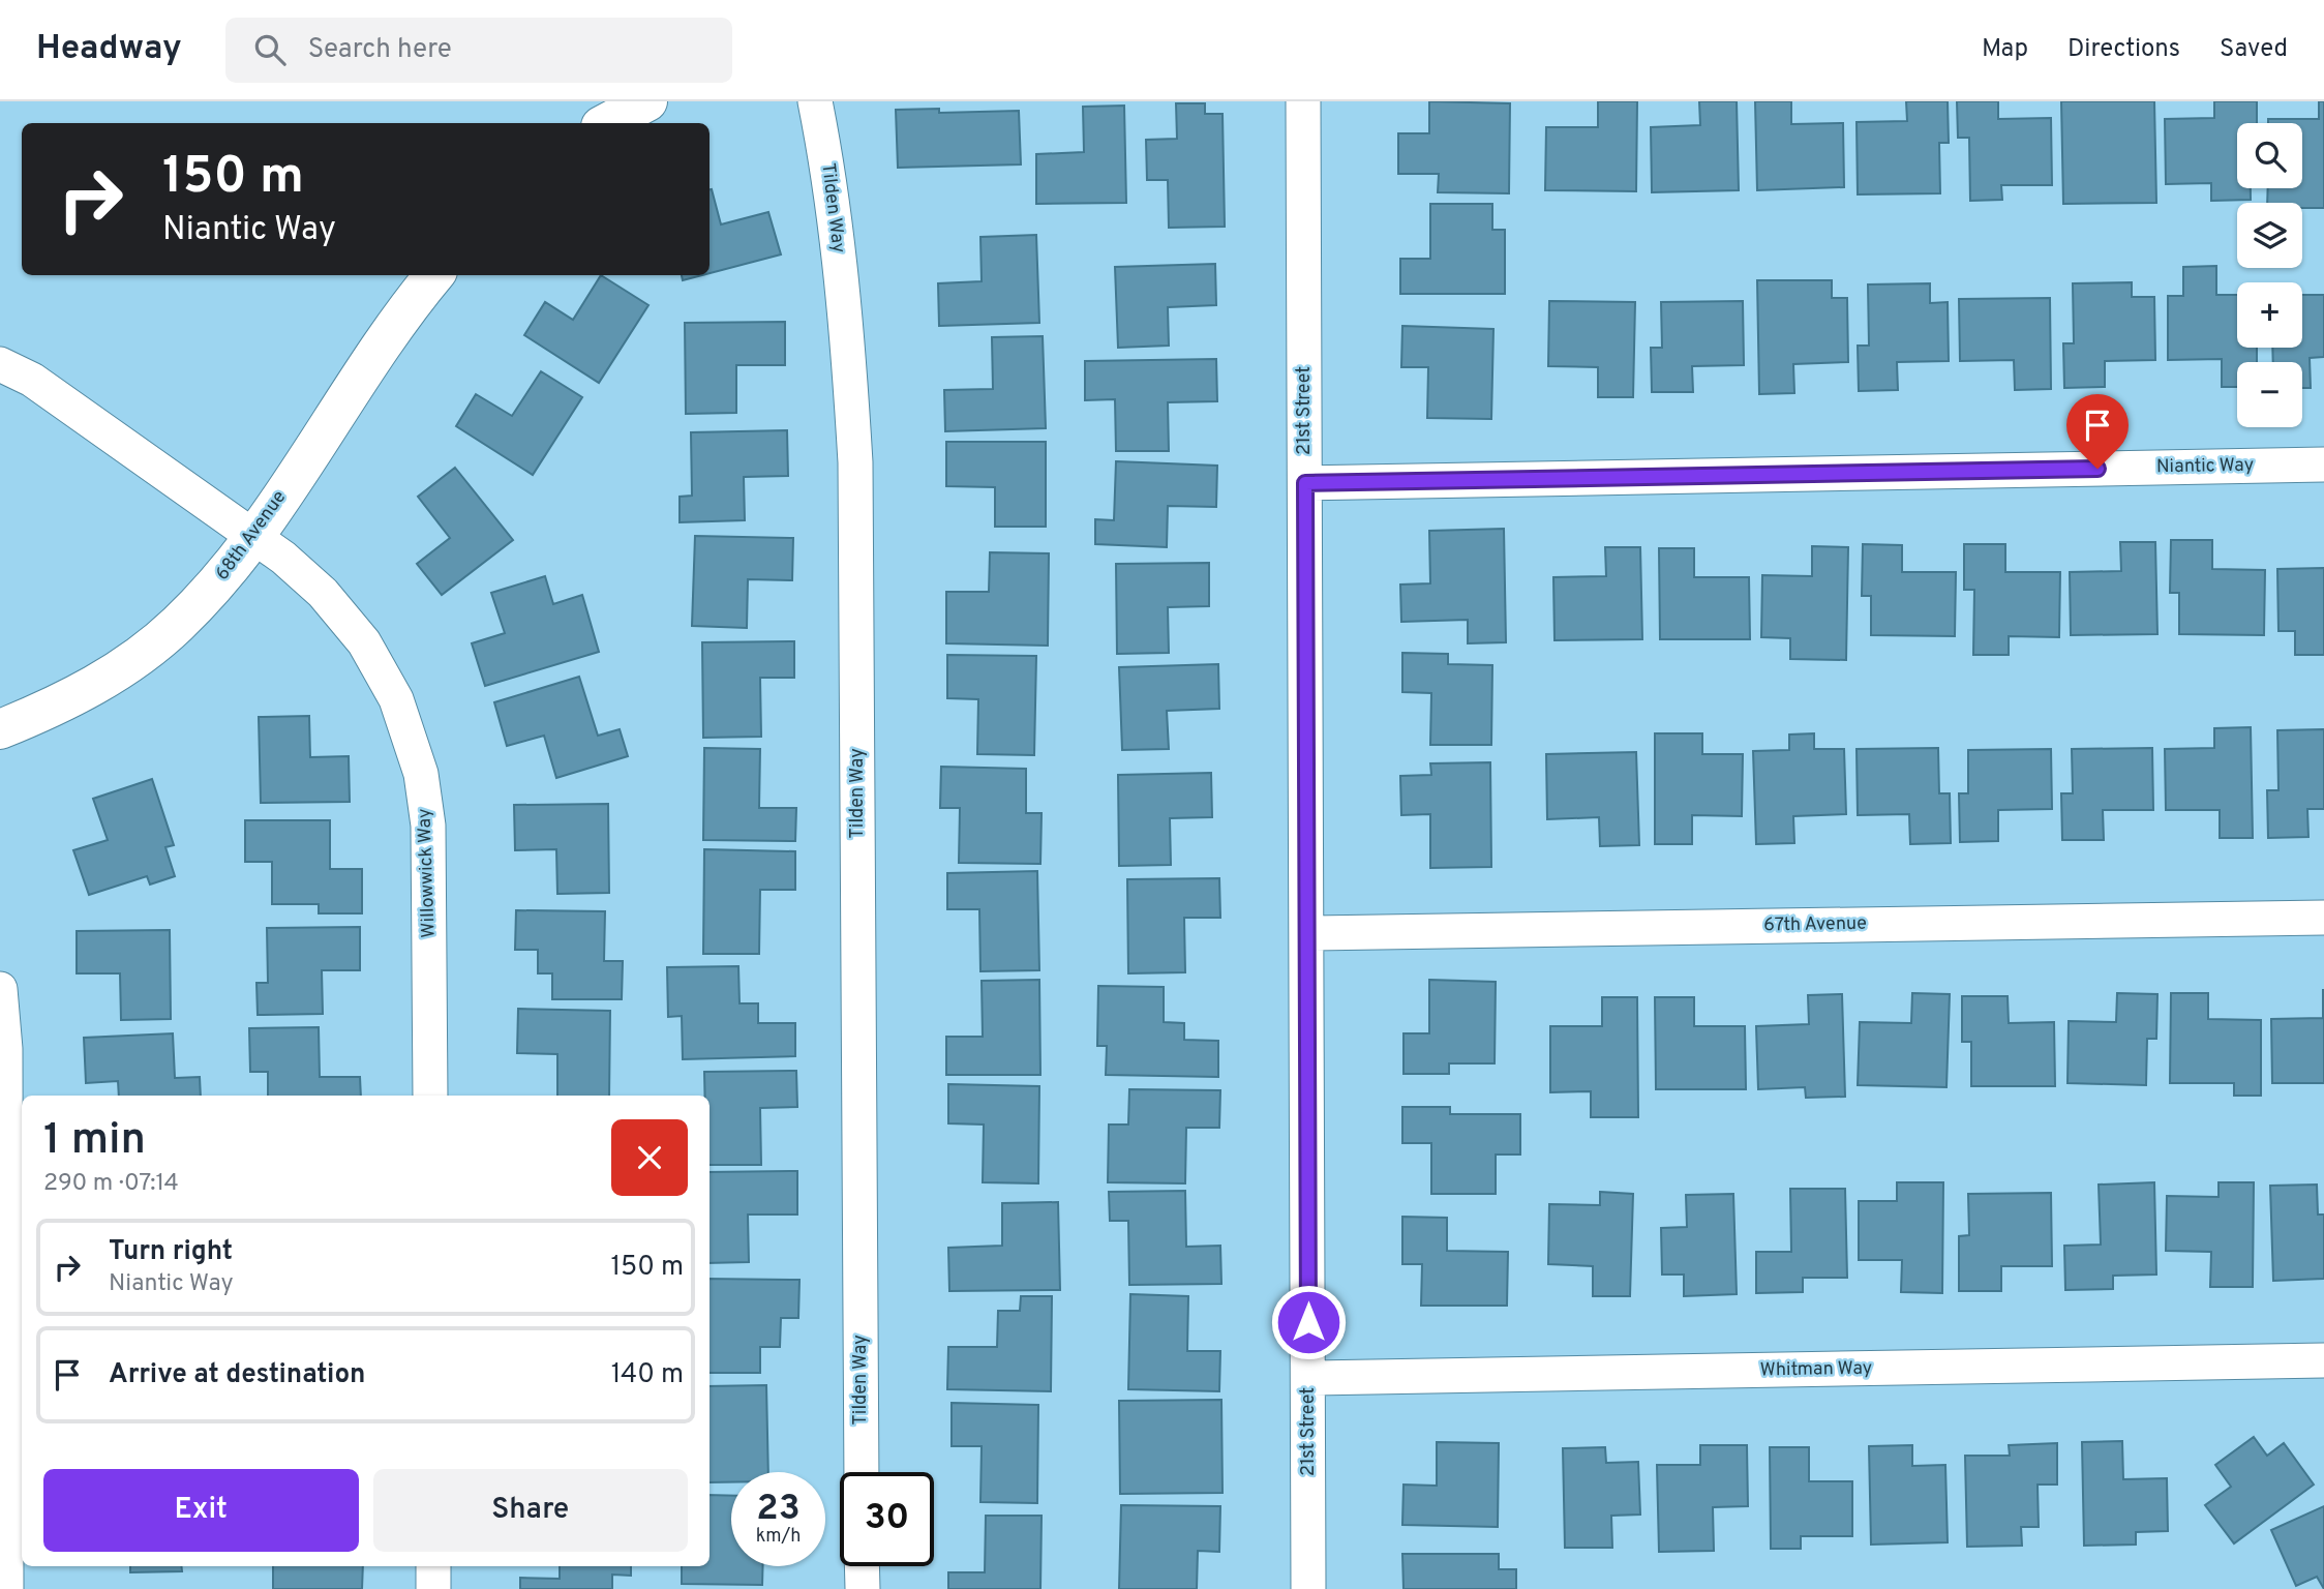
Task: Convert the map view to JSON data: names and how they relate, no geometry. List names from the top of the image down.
{
  "streets": {
    "street": [
      "Tilden Way",
      "21st Street",
      "Niantic Way",
      "68th Avenue",
      "Willowwick Way",
      "67th Avenue",
      "Whitman Way"
    ]
  },
  "crossings": [
    ["21st Street", "Niantic Way"],
    ["21st Street", "67th Avenue"],
    ["21st Street", "Whitman Way"],
    ["68th Avenue", "Willowwick Way"]
  ],
  "page": {
    "header": "Headway",
    "search": "Search here",
    "nav": ["Map", "Directions", "Saved"],
    "map_buttons": ["+", "−"],
    "turn": ["150 m", "Niantic Way"],
    "heading": ["1 min", "290 m · 07:14"],
    "list": [
      {
        "name": "Turn right",
        "note": "Niantic Way",
        "value": "150 m"
      },
      {
        "name": "Arrive at destination",
        "value": "140 m"
      }
    ],
    "buttons": ["Exit", "Share"],
    "speed": "23 km/h",
    "limit": "30"
  }
}
